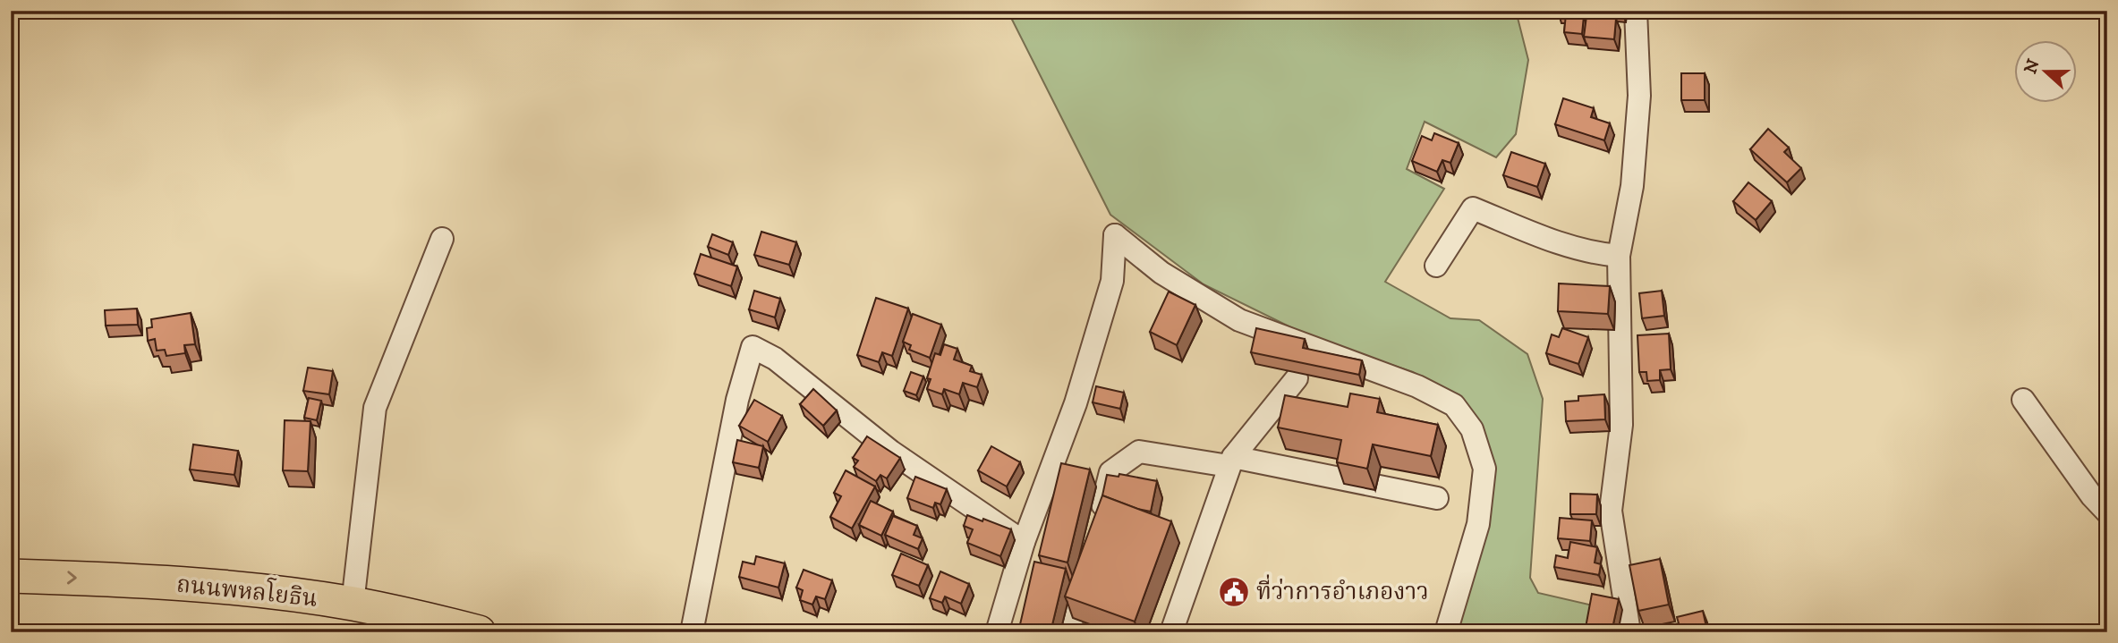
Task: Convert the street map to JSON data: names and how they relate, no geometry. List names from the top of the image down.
{
  "streets": {
    "highway": ["ถนนพหลโยธิน"]
  },
  "one_way": ["ถนนพหลโยธิน"],
  "places": {
    "public building": ["ที่ว่าการอำเภองาว"]
  },
  "north": "left"
}
